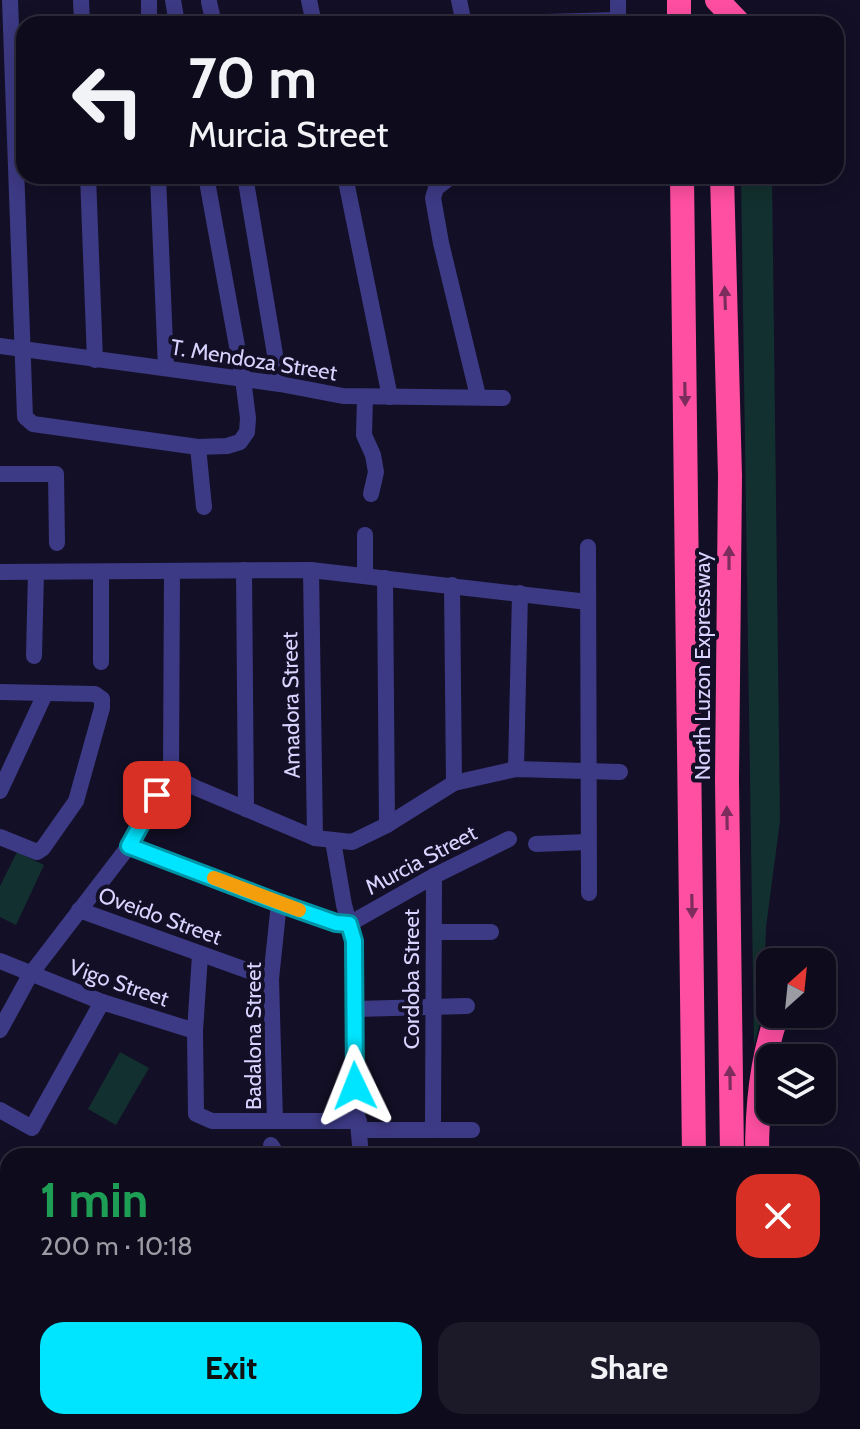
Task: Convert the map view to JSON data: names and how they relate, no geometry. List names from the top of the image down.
{
  "streets": {
    "highway": ["North Luzon Expressway"],
    "street": [
      "T. Mendoza Street",
      "Amadora Street",
      "Murcia Street",
      "Oveido Street",
      "Cordoba Street",
      "Vigo Street",
      "Badalona Street"
    ]
  },
  "crossings": [
    ["Murcia Street", "Cordoba Street"],
    ["Oveido Street", "Badalona Street"]
  ],
  "north": "top right",
  "page": {
    "turn": ["70 m", "Murcia Street"],
    "heading": ["1 min", "200 m · 10:18"],
    "buttons": ["Exit", "Share"]
  }
}
